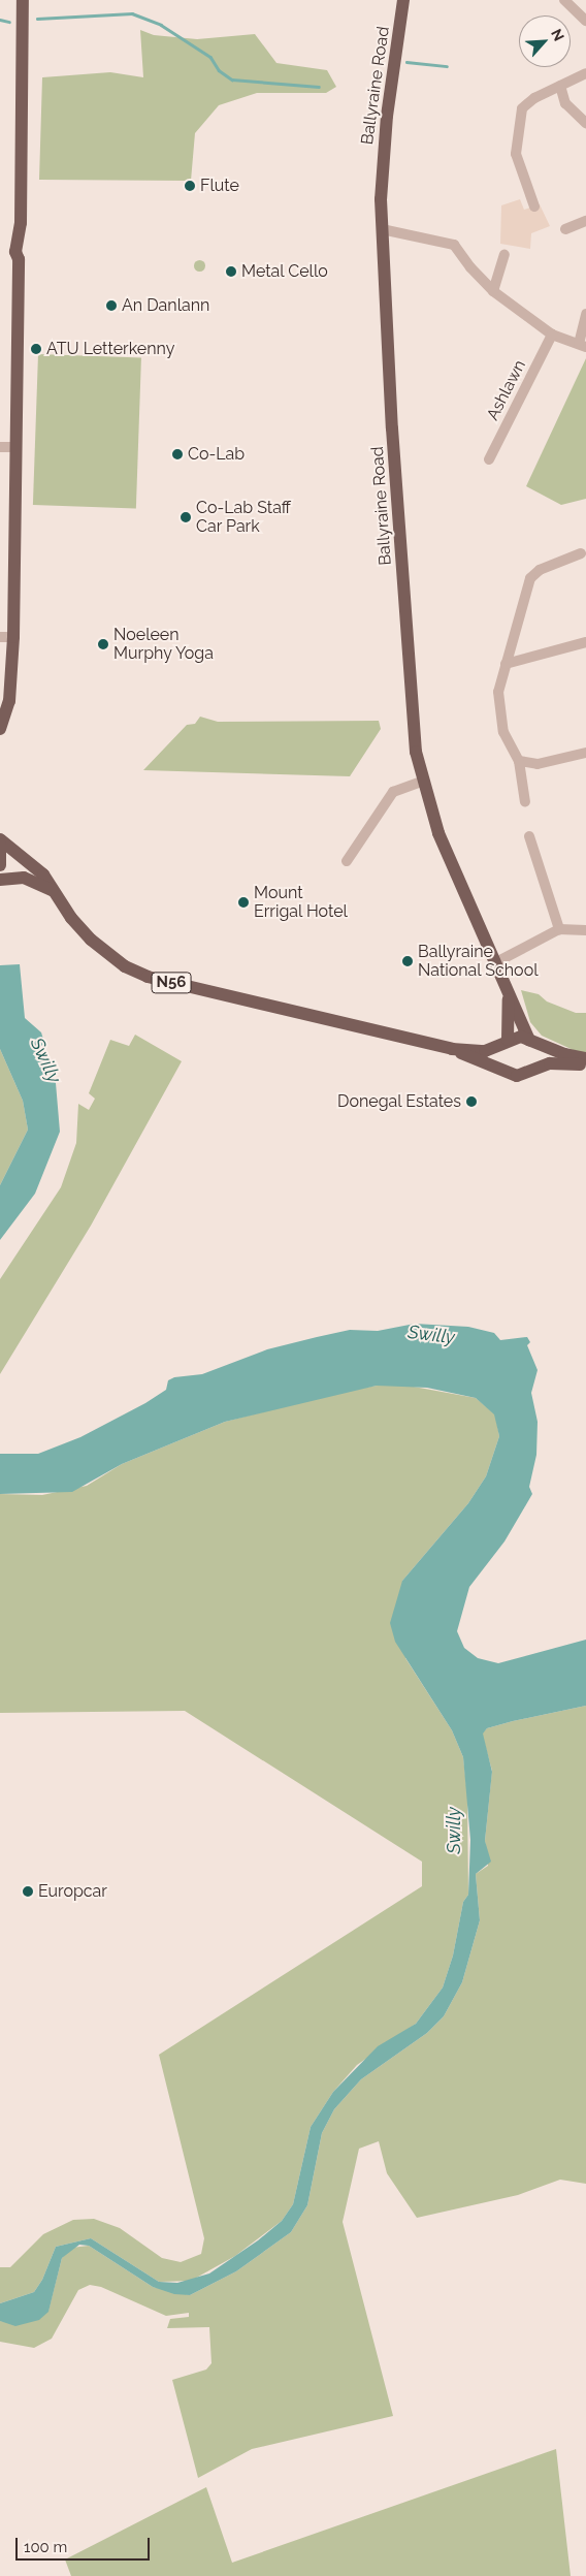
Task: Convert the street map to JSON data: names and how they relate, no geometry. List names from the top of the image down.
{
  "streets": {
    "main road": ["Ballyraine Road", "N56"],
    "street": ["Ashlawn"]
  },
  "crossings": [
    ["Ballyraine Road", "N56"]
  ],
  "water": ["Swilly"],
  "places": [
    "Flute",
    "Metal Cello",
    "An Danlann",
    "ATU Letterkenny",
    "Co-Lab",
    "Co-Lab Staff Car Park",
    "Noeleen Murphy Yoga",
    "Mount Errigal Hotel",
    "Ballyraine National School",
    "Donegal Estates",
    "Europcar"
  ],
  "scale_bar": "100 m",
  "north": "top right"
}
